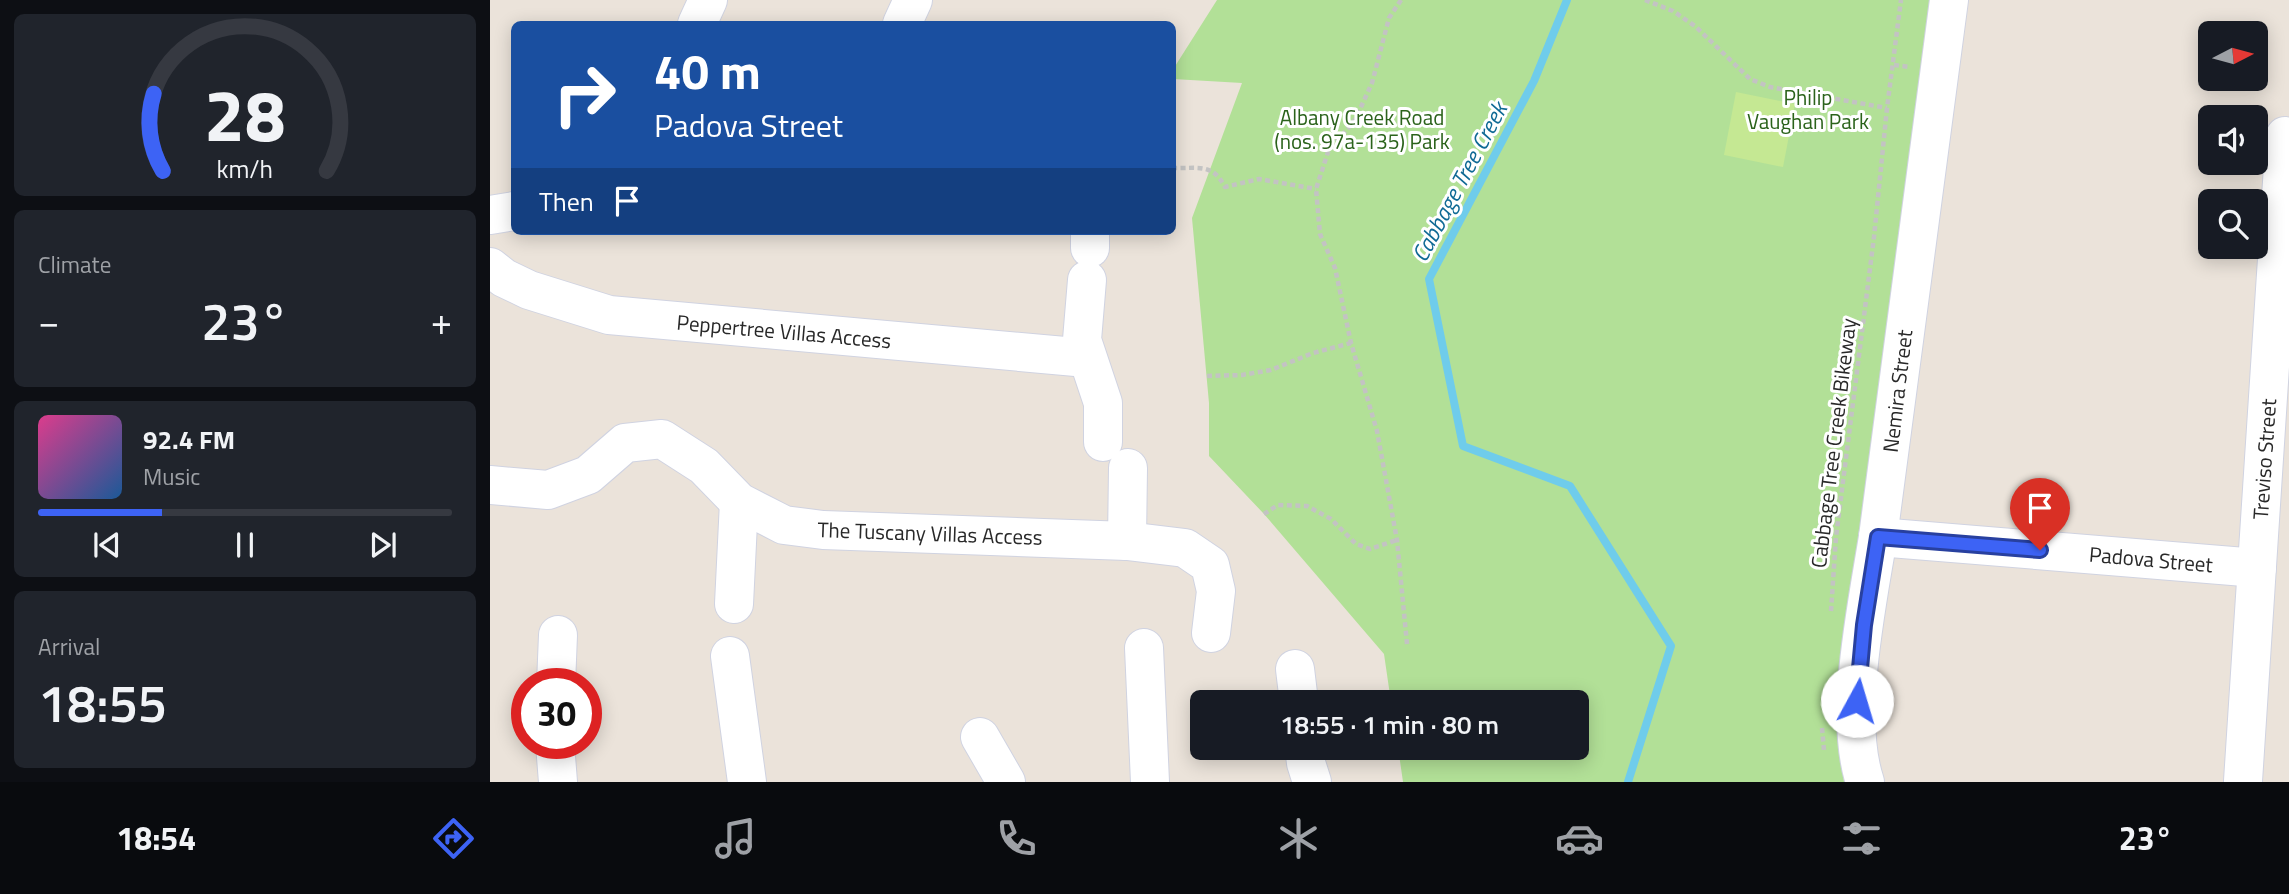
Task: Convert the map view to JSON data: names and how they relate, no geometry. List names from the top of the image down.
{
  "streets": {
    "street": [
      "Peppertree Villas Access",
      "Nemira Street",
      "Treviso Street",
      "The Tuscany Villas Access",
      "Padova Street"
    ],
    "path": ["Cabbage Tree Creek Bikeway"]
  },
  "crossings": [
    ["Nemira Street", "Padova Street"],
    ["Treviso Street", "Padova Street"]
  ],
  "water": ["Cabbage Tree Creek"],
  "parks": ["Philip Vaughan Park", "Albany Creek Road (nos. 97a-135) Park"],
  "north": "right",
  "page": {
    "turn": ["40 m", "Padova Street"],
    "then": "Then",
    "tile": [
      "Climate",
      ["Arrival", "18:55"]
    ],
    "heat": ["−", "23°", "+"],
    "song": ["92.4 FM", "Music"],
    "limit": "30",
    "trip": "18:55 · 1 min · 80 m",
    "tabs": ["18:54", "23°"],
    "gauge": ["28", "km/h"]
  }
}
